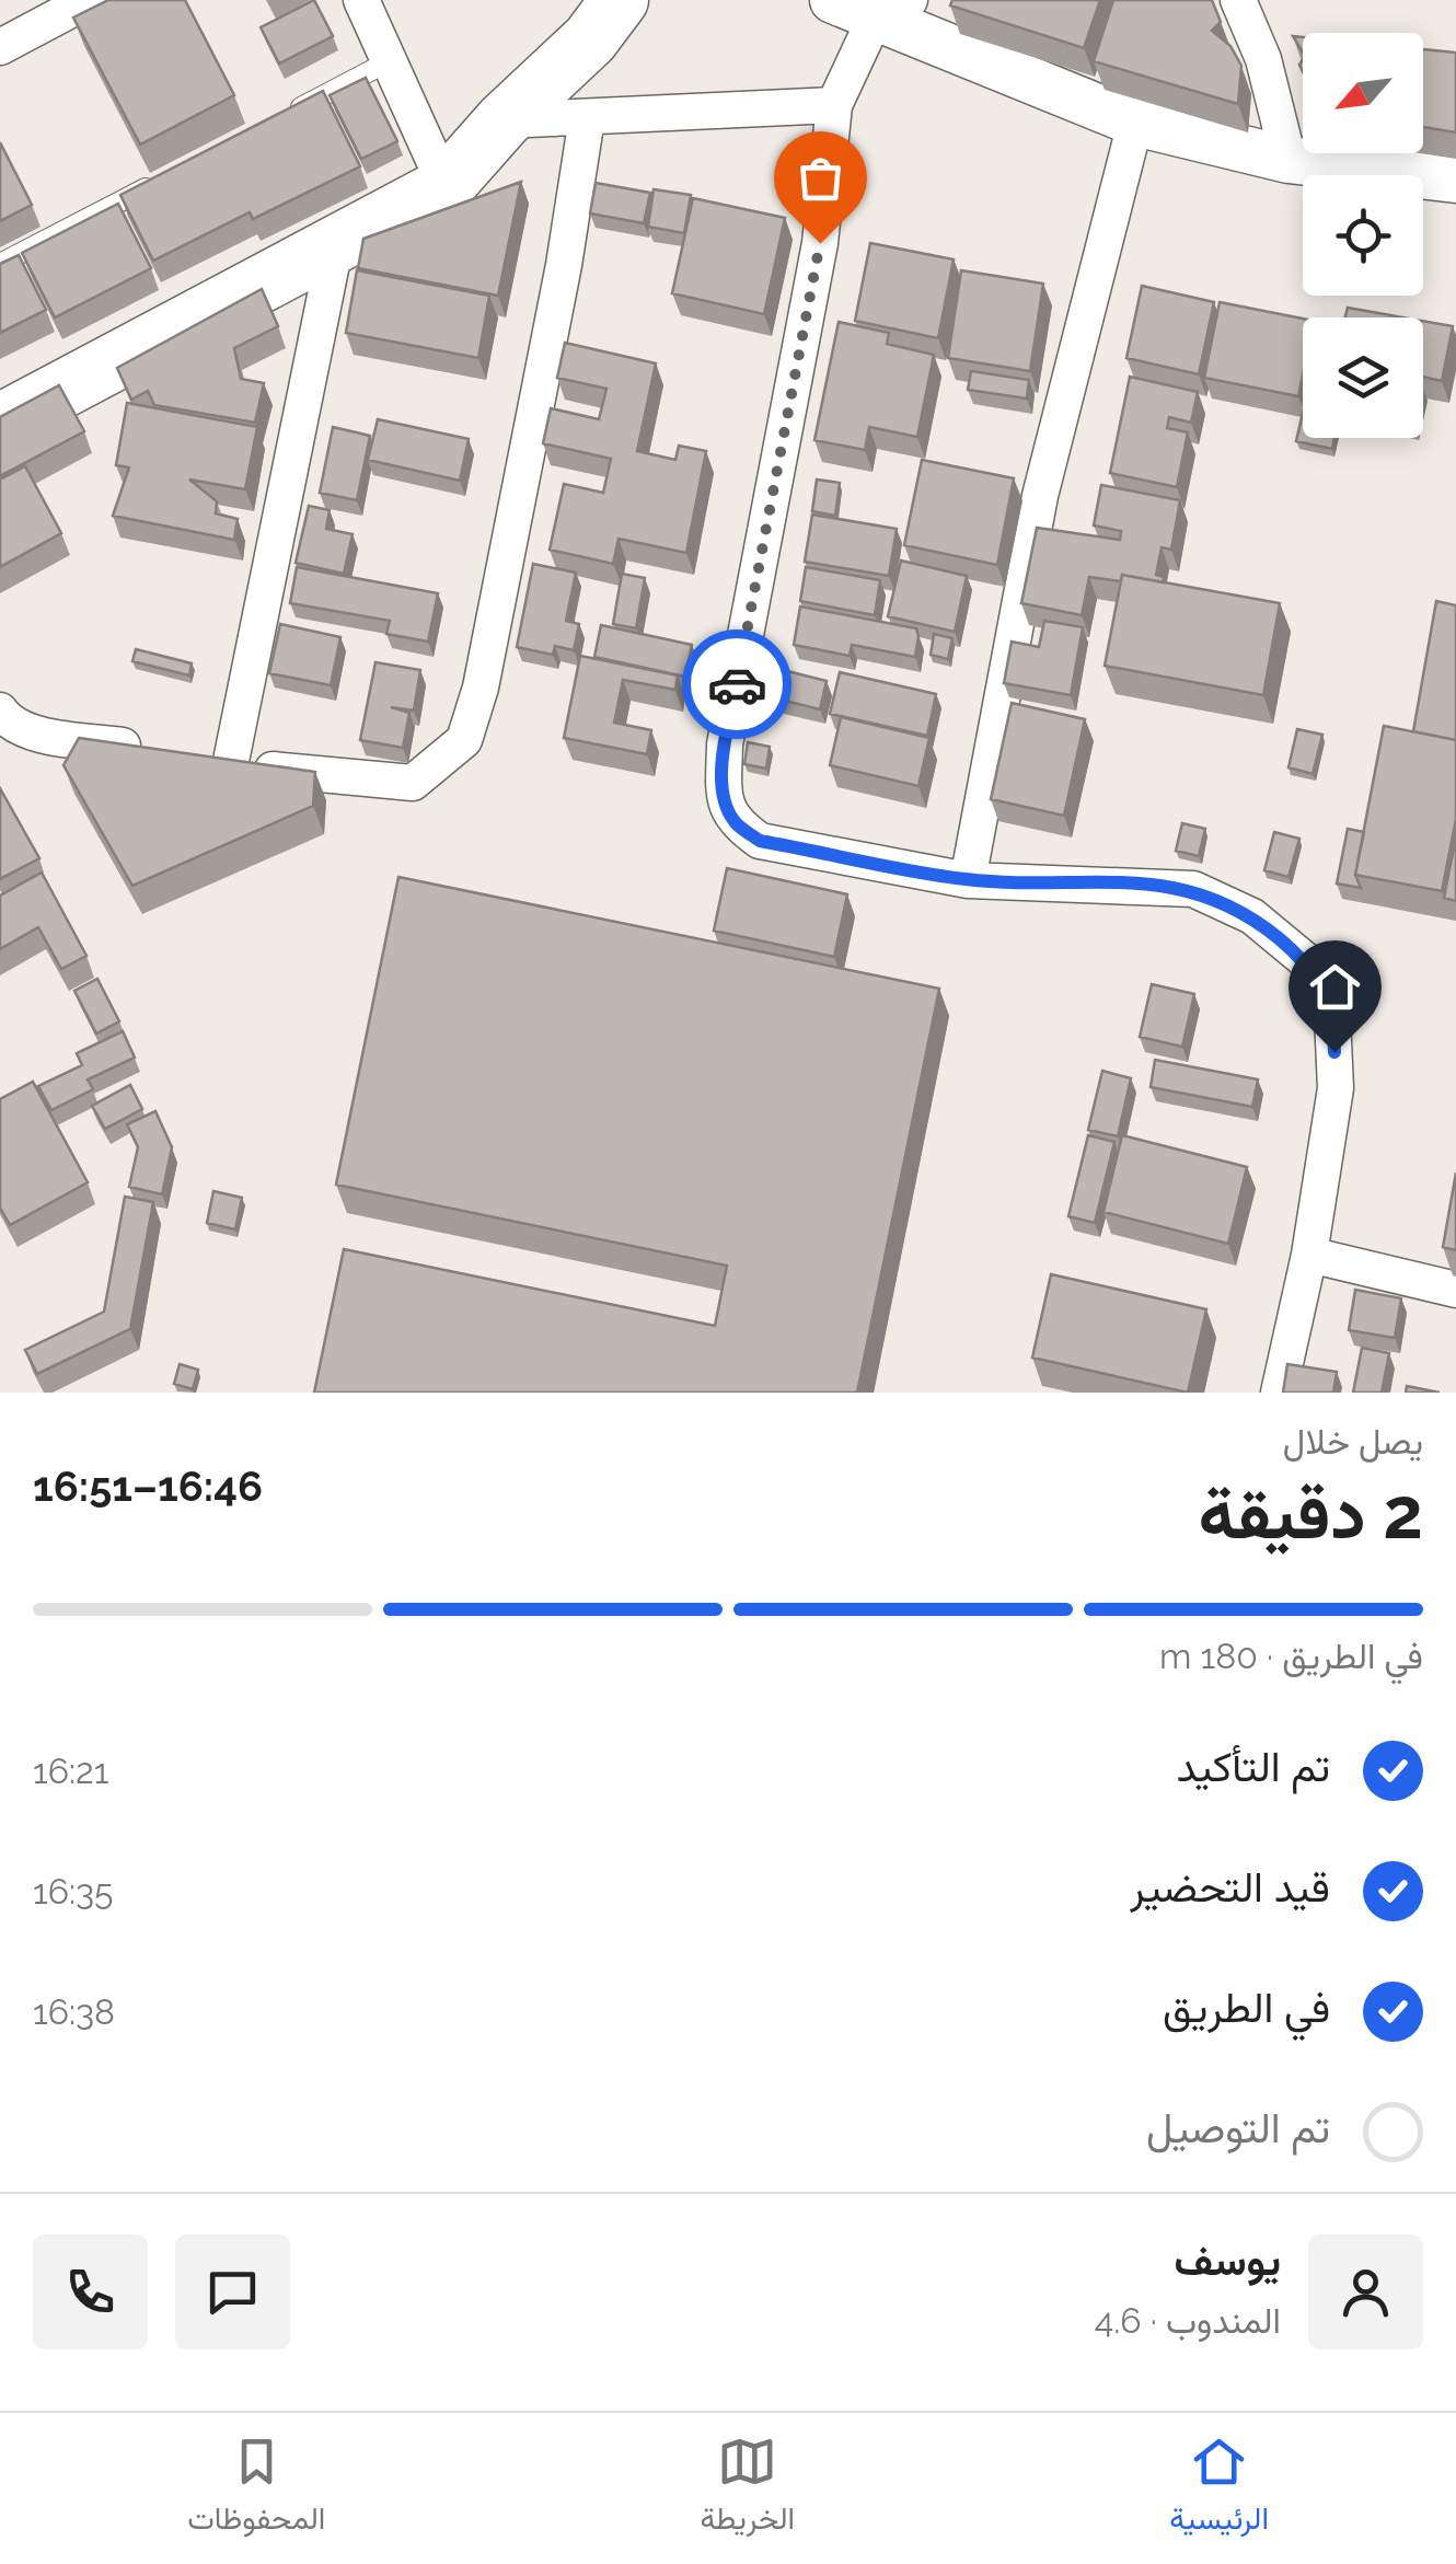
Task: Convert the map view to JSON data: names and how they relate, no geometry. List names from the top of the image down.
{
  "north": "bottom left",
  "page": {
    "heading": ["2 دقيقة", "يصل خلال", "16:46–16:51"],
    "panel": ["يوسف", "المندوب · 4.6"],
    "bar": "في الطريق · 180 m",
    "list": [
      ["تم التأكيد", "16:21"],
      ["قيد التحضير", "16:35"],
      ["في الطريق", "16:38"],
      "تم التوصيل"
    ],
    "tabs": ["الرئيسية", "الخريطة", "المحفوظات"]
  }
}
